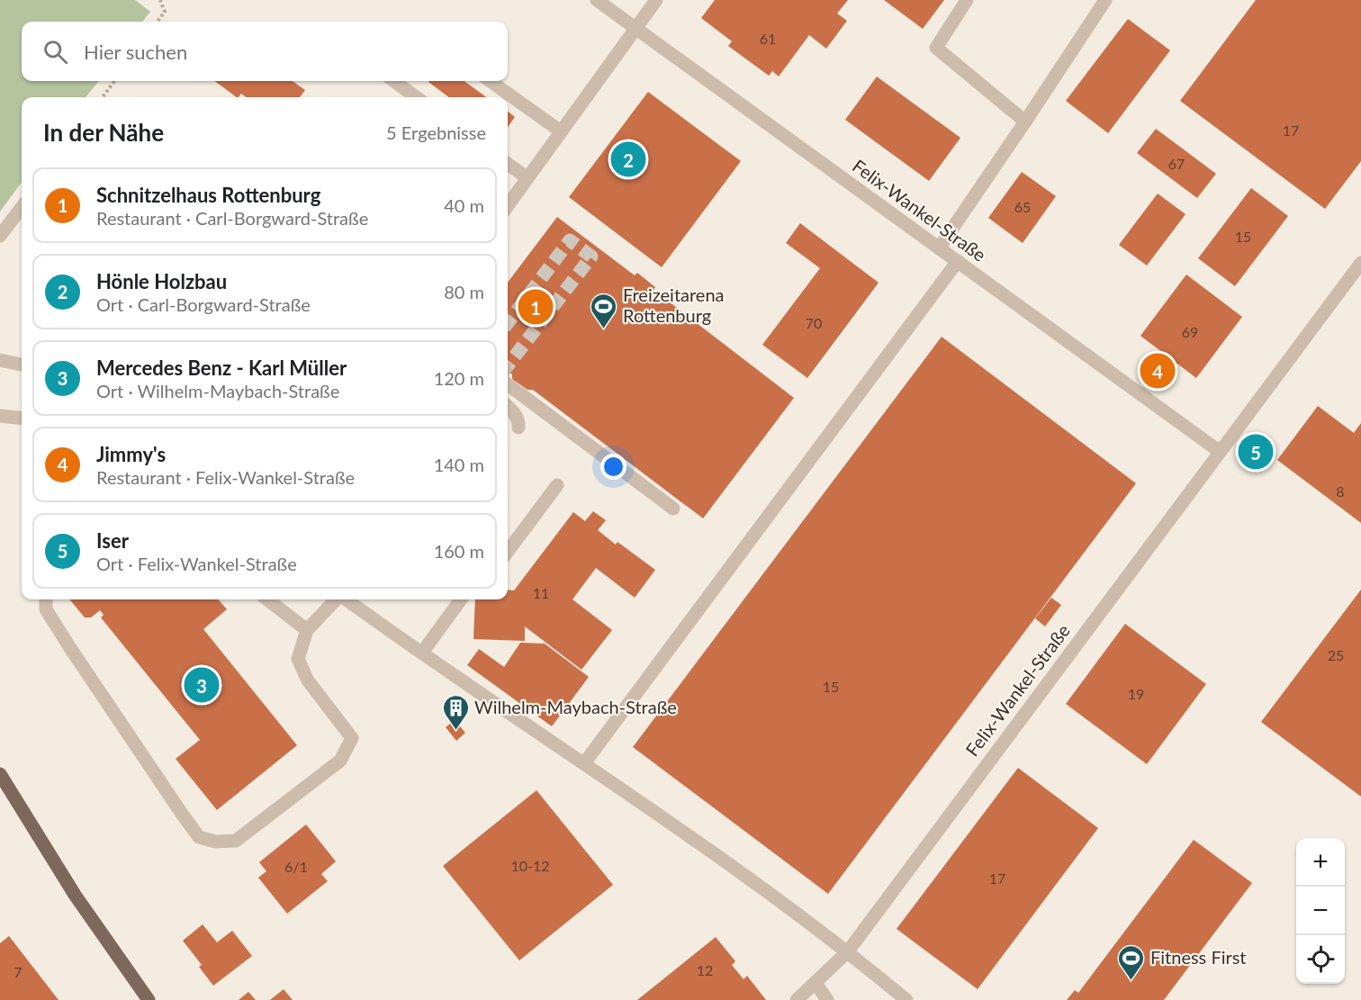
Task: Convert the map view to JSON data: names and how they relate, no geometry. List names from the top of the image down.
{
  "streets": {
    "street": ["Felix-Wankel-Straße"]
  },
  "places": {
    "sports": ["Freizeitarena Rottenburg", "Fitness First"],
    "building": ["Wilhelm-Maybach-Straße"]
  },
  "house_numbers": [
    "61",
    "17",
    "67",
    "65",
    "15",
    "70",
    "69",
    "8",
    "11",
    "25",
    "15",
    "19",
    "10-12",
    "6/1",
    "17",
    "12",
    "7"
  ],
  "page": {
    "search": "Hier suchen",
    "heading": ["In der Nähe", "5 Ergebnisse"],
    "pins": [
      "2",
      "1",
      "4",
      "5",
      "3"
    ],
    "list": [
      {
        "mark": "1",
        "name": "Schnitzelhaus Rottenburg",
        "note": "Restaurant · Carl-Borgward-Straße",
        "value": "40 m"
      },
      {
        "mark": "2",
        "name": "Hönle Holzbau",
        "note": "Ort · Carl-Borgward-Straße",
        "value": "80 m"
      },
      {
        "mark": "3",
        "name": "Mercedes Benz - Karl Müller",
        "note": "Ort · Wilhelm-Maybach-Straße",
        "value": "120 m"
      },
      {
        "mark": "4",
        "name": "Jimmy's",
        "note": "Restaurant · Felix-Wankel-Straße",
        "value": "140 m"
      },
      {
        "mark": "5",
        "name": "Iser",
        "note": "Ort · Felix-Wankel-Straße",
        "value": "160 m"
      }
    ],
    "map_buttons": ["+", "−"]
  }
}
